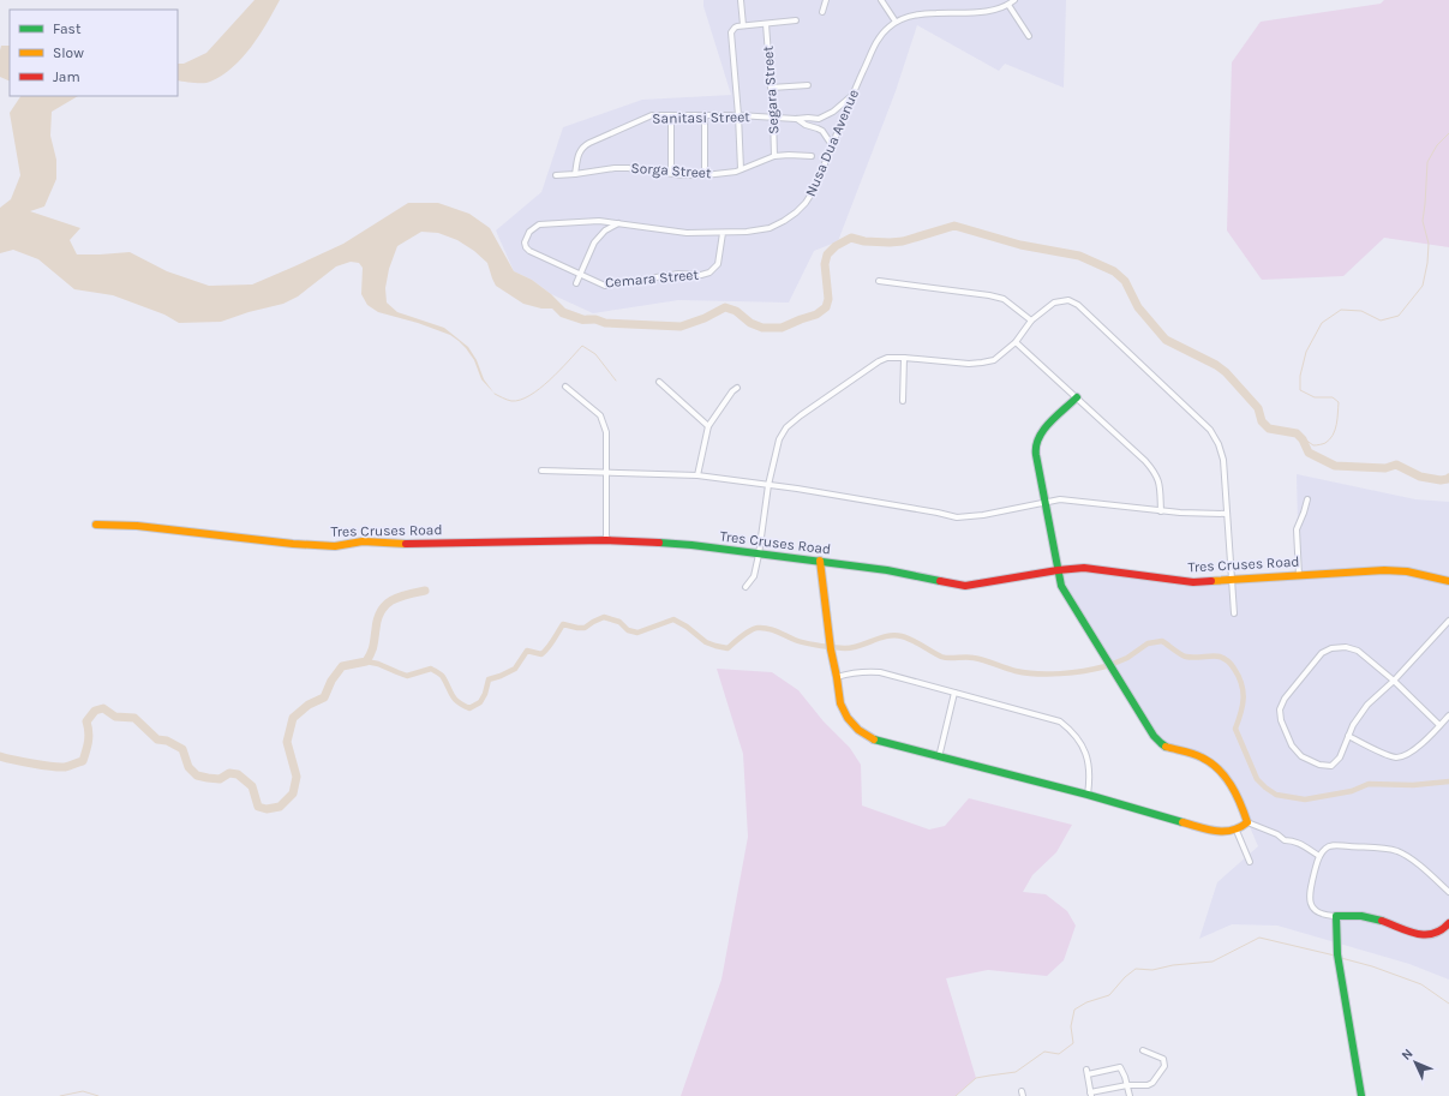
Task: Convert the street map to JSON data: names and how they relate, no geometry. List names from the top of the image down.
{
  "streets": {
    "street": [
      "Segara Street",
      "Sanitasi Street",
      "Nusa Dua Avenue",
      "Sorga Street",
      "Cemara Street",
      "Tres Cruses Road"
    ]
  },
  "crossings": [
    ["Segara Street", "Sanitasi Street"],
    ["Segara Street", "Sorga Street"],
    ["Sanitasi Street", "Nusa Dua Avenue"],
    ["Sanitasi Street", "Sorga Street"],
    ["Nusa Dua Avenue", "Cemara Street"]
  ],
  "legend": ["Fast", "Slow", "Jam"],
  "north": "top left"
}
